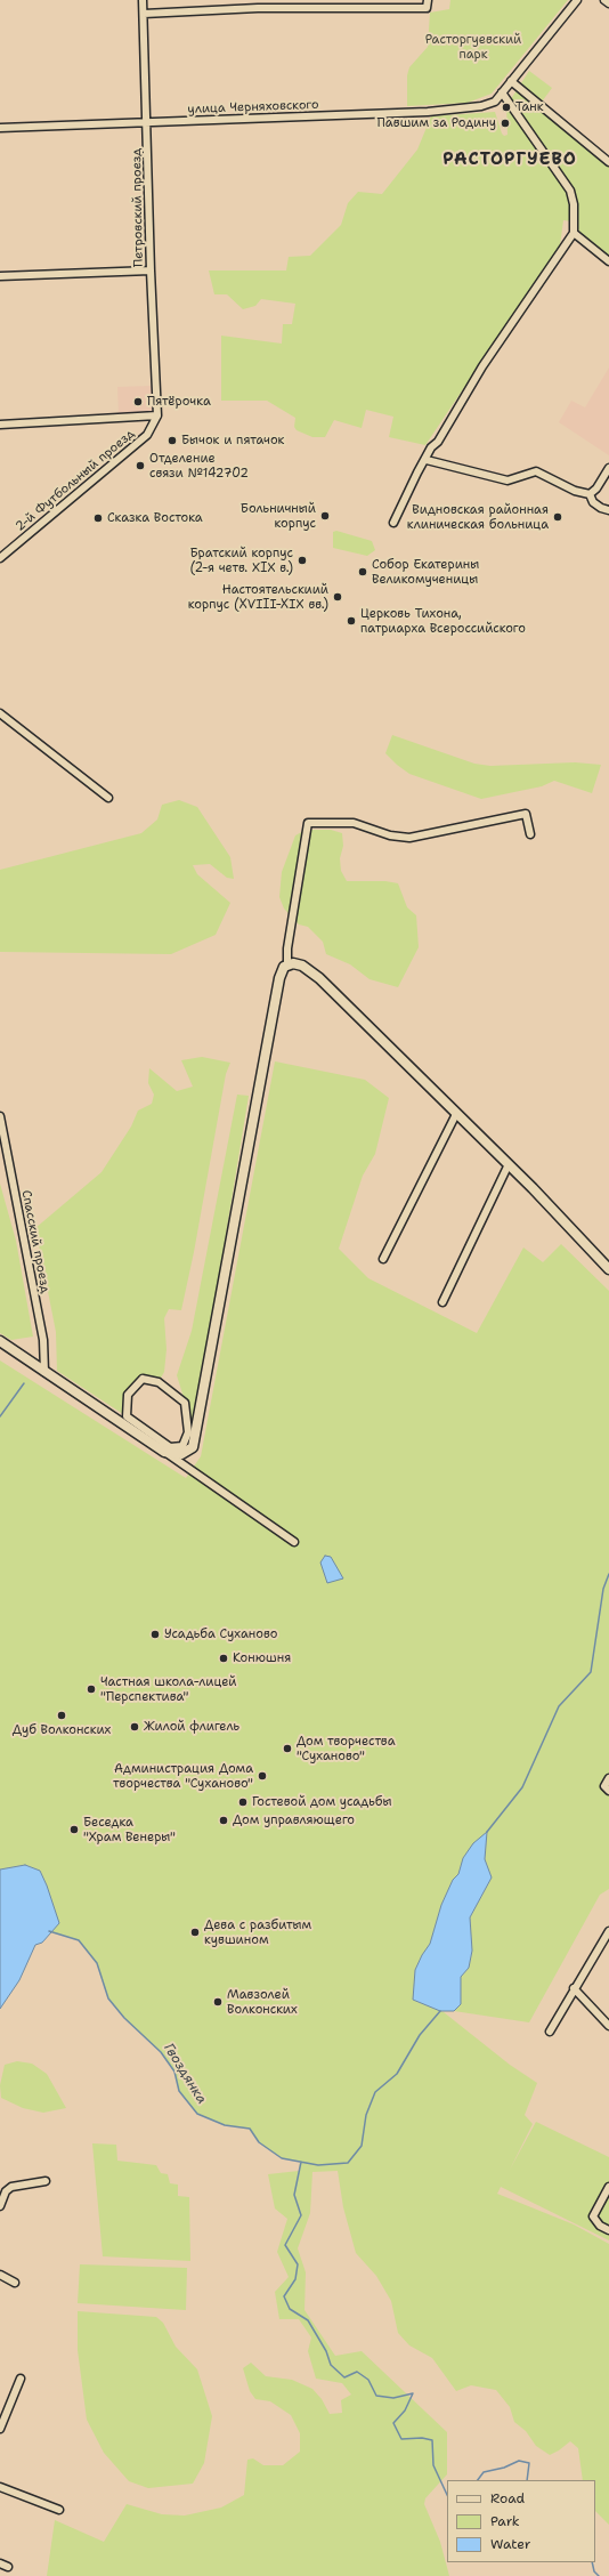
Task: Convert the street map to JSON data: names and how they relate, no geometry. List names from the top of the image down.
{
  "streets": {
    "street": [
      "улица Черняховского",
      "Петровский проезд",
      "2-й Футбольный проезд",
      "Спасский проезд"
    ]
  },
  "crossings": [
    ["улица Черняховского", "Петровский проезд"],
    ["Петровский проезд", "2-й Футбольный проезд"]
  ],
  "districts": ["РАСТОРГУЕВО"],
  "water": ["Гвоздянка"],
  "parks": ["Расторгуевский парк"],
  "places": [
    "Танк",
    "Павшим за Родину",
    "Пятёрочка",
    "Бычок и пятачок",
    "Отделение связи №142702",
    "Больничный корпус",
    "Видновская районная клиническая больница",
    "Сказка Востока",
    "Братский корпус (2-я четв. XIX в.)",
    "Собор Екатерины Великомученицы",
    "Настоятельскиий корпус (XVIII-XIX вв.)",
    "Церковь Тихона, патриарха Всероссийского",
    "Усадьба Суханово",
    "Конюшня",
    "Частная школа-лицей \"Перспектива\"",
    "Дуб Волконских",
    "Жилой флигель",
    "Дом творчества \"Суханово\"",
    "Администрация Дома творчества \"Суханово\"",
    "Гостевой дом усадьбы",
    "Дом управляющего",
    "Беседка \"Храм Венеры\"",
    "Дева с разбитым кувшином",
    "Мавзолей Волконских"
  ],
  "legend": ["Road", "Park", "Water"]
}
